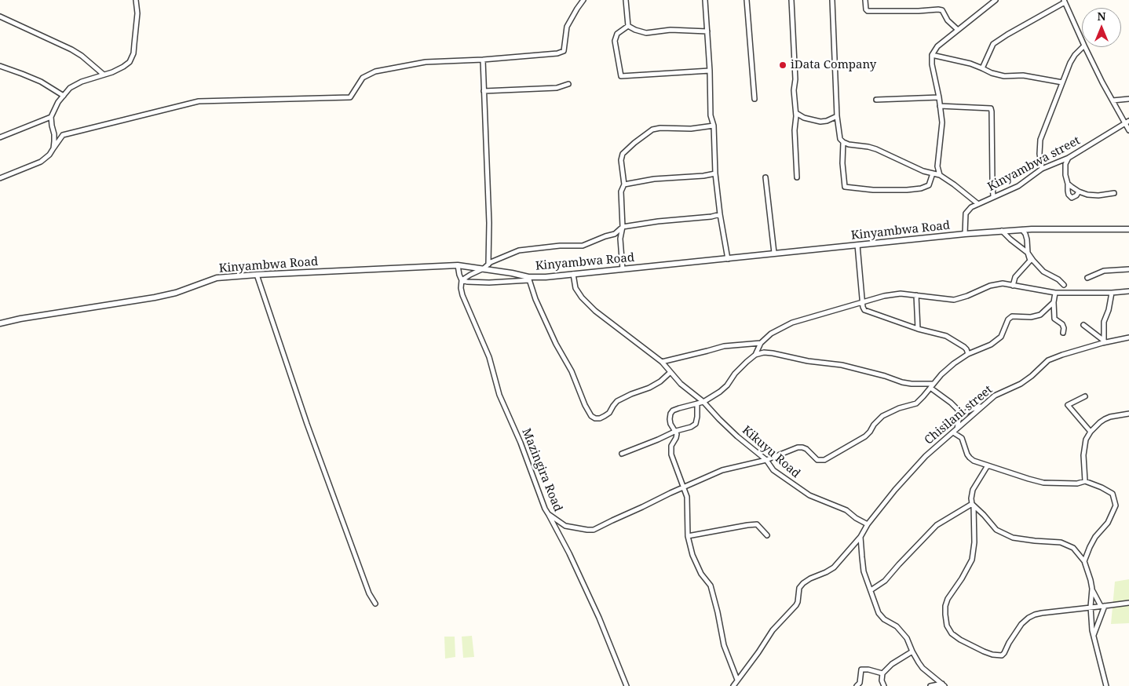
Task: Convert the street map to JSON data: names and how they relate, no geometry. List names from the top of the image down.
{
  "streets": {
    "street": [
      "Kinyambwa street",
      "Kinyambwa Road",
      "Chisilani street",
      "Kikuyu Road",
      "Mazingira Road"
    ]
  },
  "crossings": [
    ["Kinyambwa street", "Kinyambwa Road"],
    ["Kinyambwa Road", "Kikuyu Road"],
    ["Kinyambwa Road", "Mazingira Road"],
    ["Chisilani street", "Kikuyu Road"]
  ],
  "places": ["iData Company"],
  "north": "top"
}
